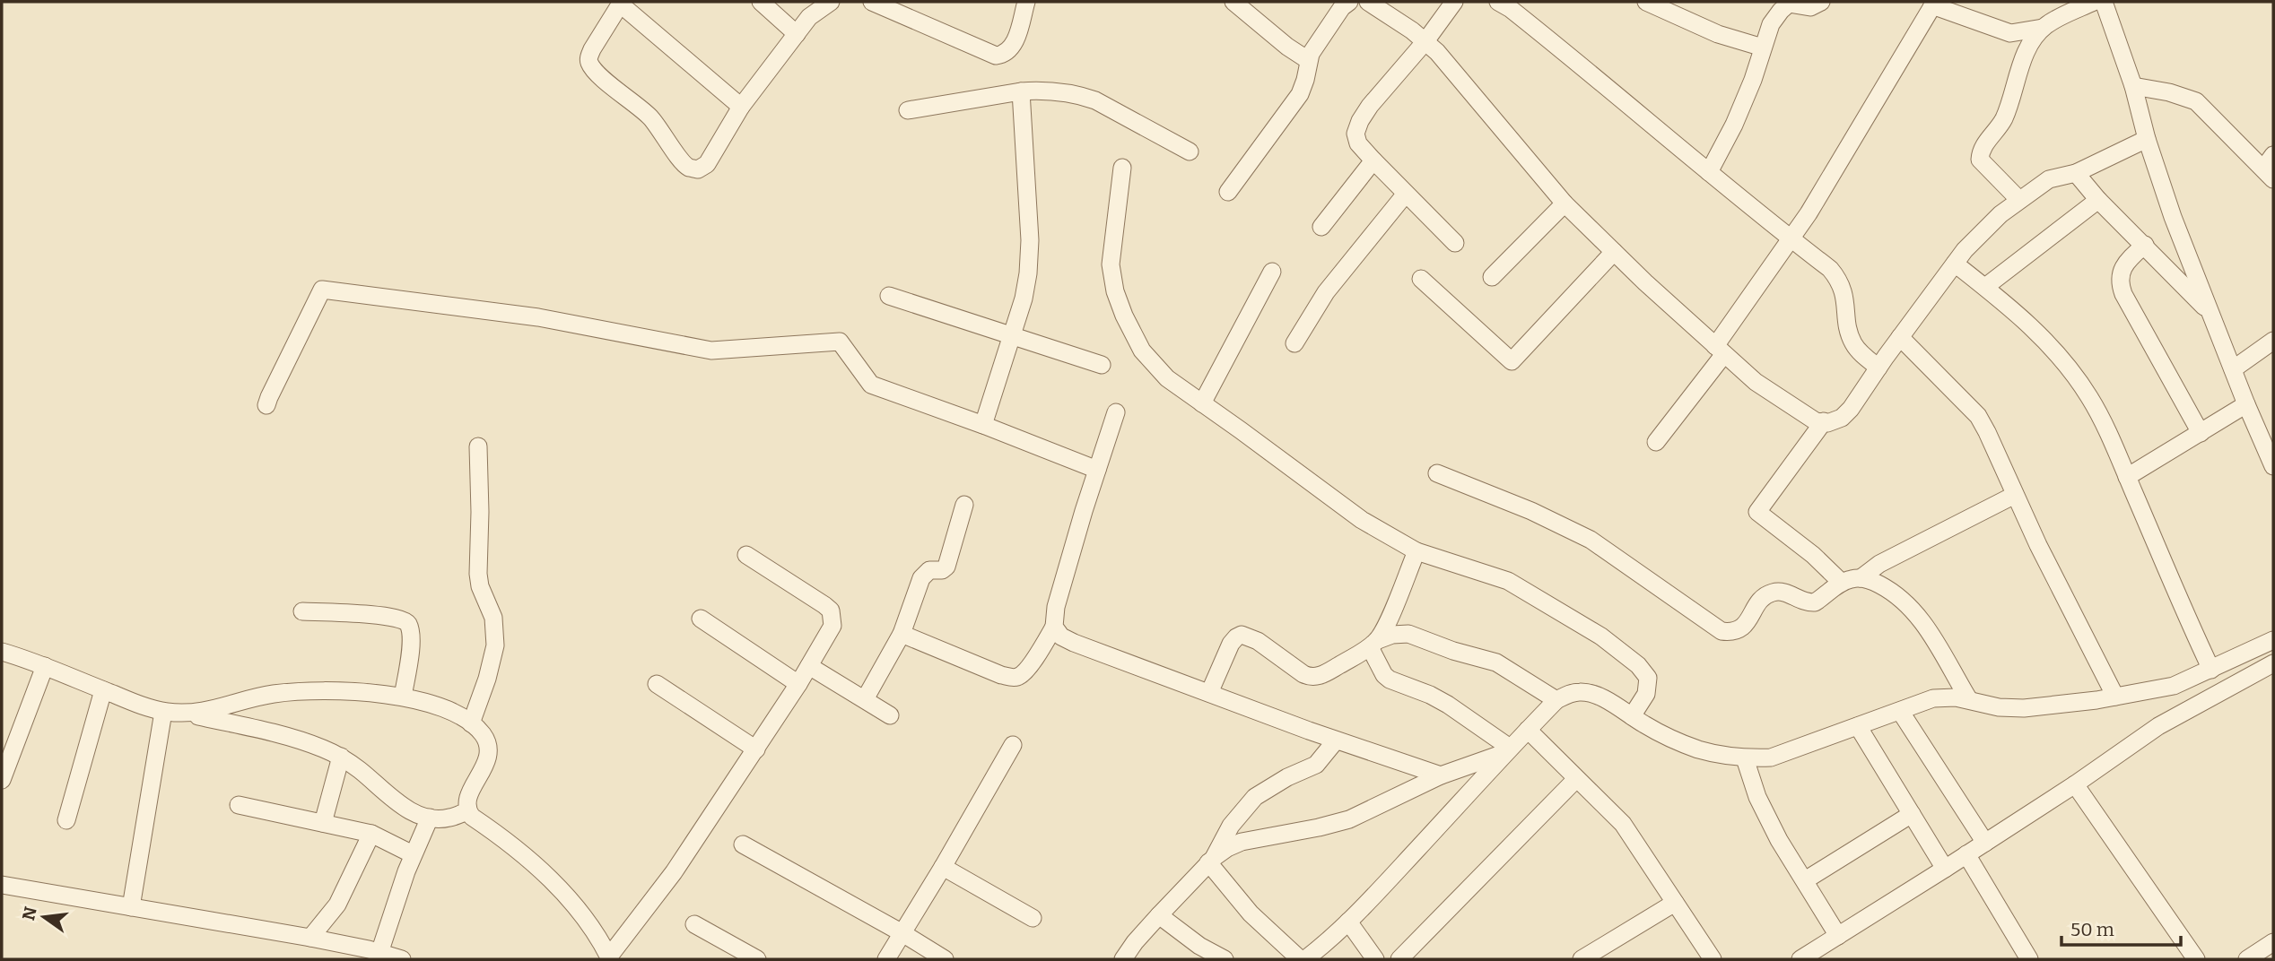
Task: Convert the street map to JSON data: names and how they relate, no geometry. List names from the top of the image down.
{
  "scale_bar": "50 m",
  "north": "left"
}
